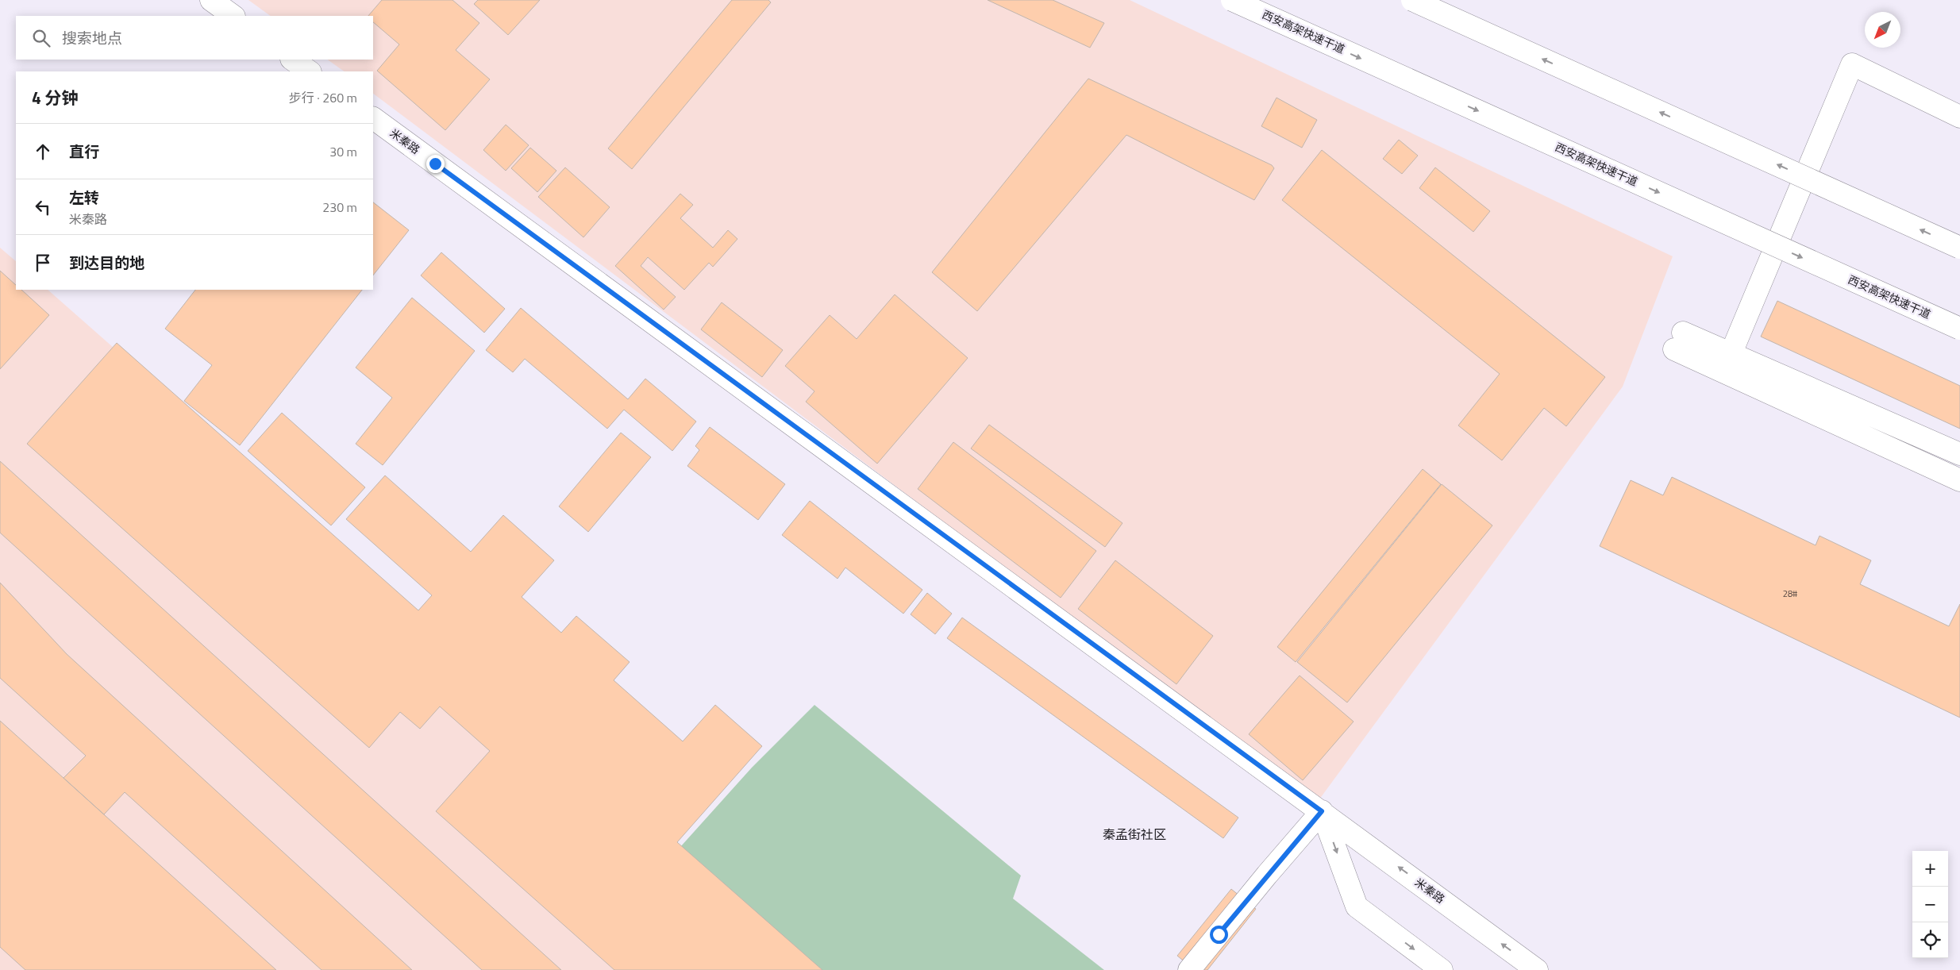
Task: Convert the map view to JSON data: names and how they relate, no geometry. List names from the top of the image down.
{
  "streets": {
    "main road": ["西安高架快速干道", "米秦路"]
  },
  "districts": ["秦孟街社区"],
  "house_numbers": ["28#"],
  "north": "bottom left",
  "page": {
    "search": "搜索地点",
    "heading": ["4 分钟", "步行 · 260 m"],
    "list": [
      ["直行", "30 m"],
      ["左转", "米秦路", "230 m"],
      "到达目的地"
    ],
    "map_buttons": ["+", "−"]
  }
}
